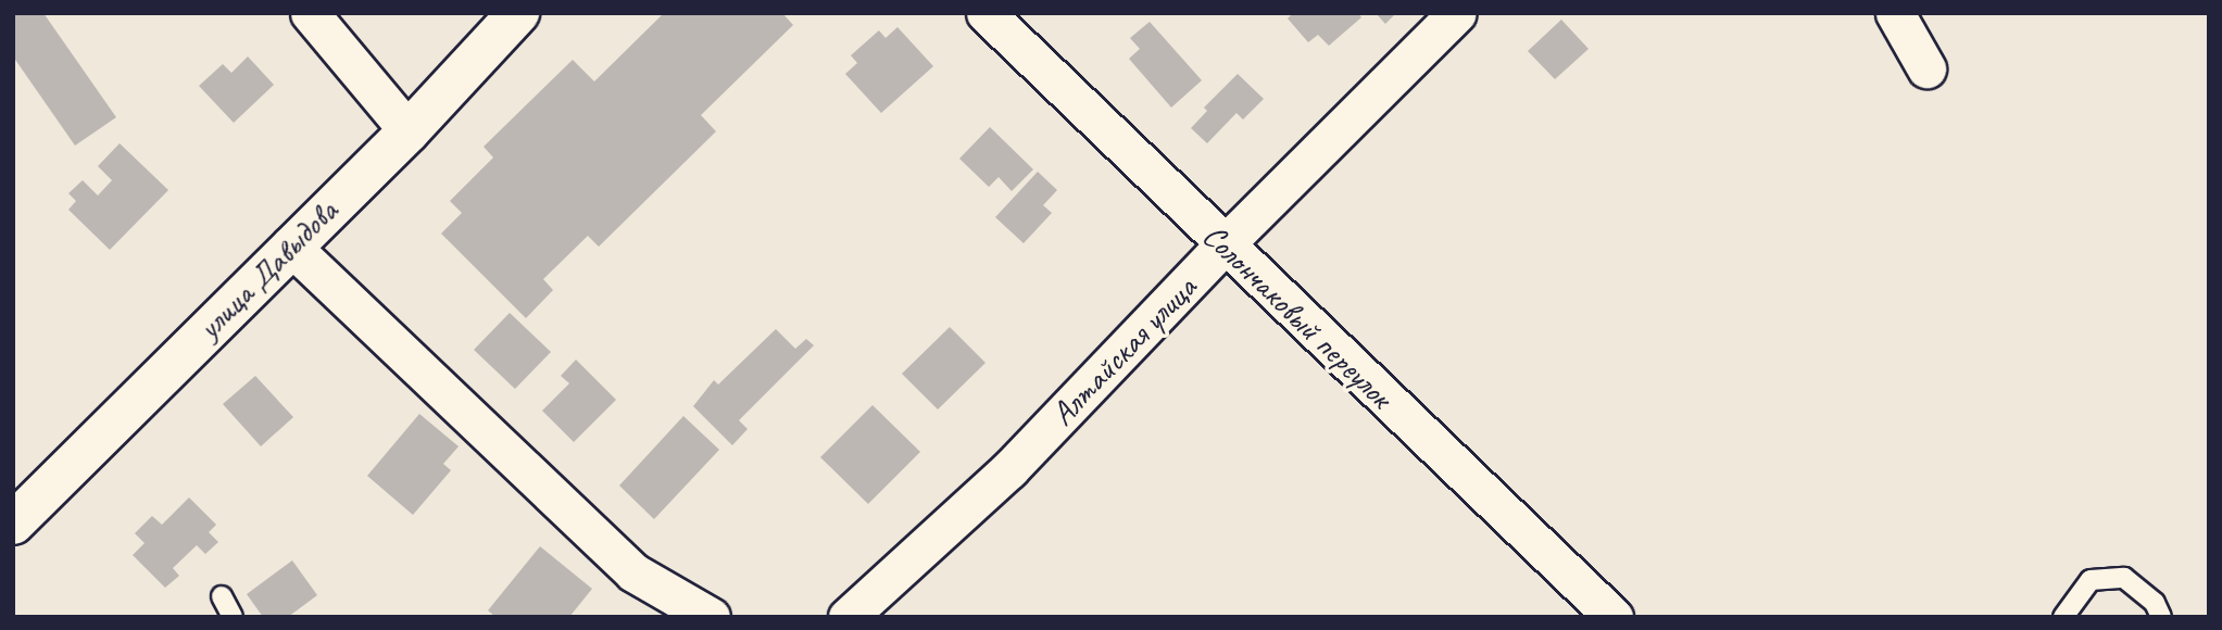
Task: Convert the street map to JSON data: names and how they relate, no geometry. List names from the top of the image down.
{
  "streets": {
    "main road": ["улица Давыдова"],
    "street": ["Солончаковый переулок", "Алтайская улица"]
  },
  "crossings": [
    ["Солончаковый переулок", "Алтайская улица"]
  ]
}
